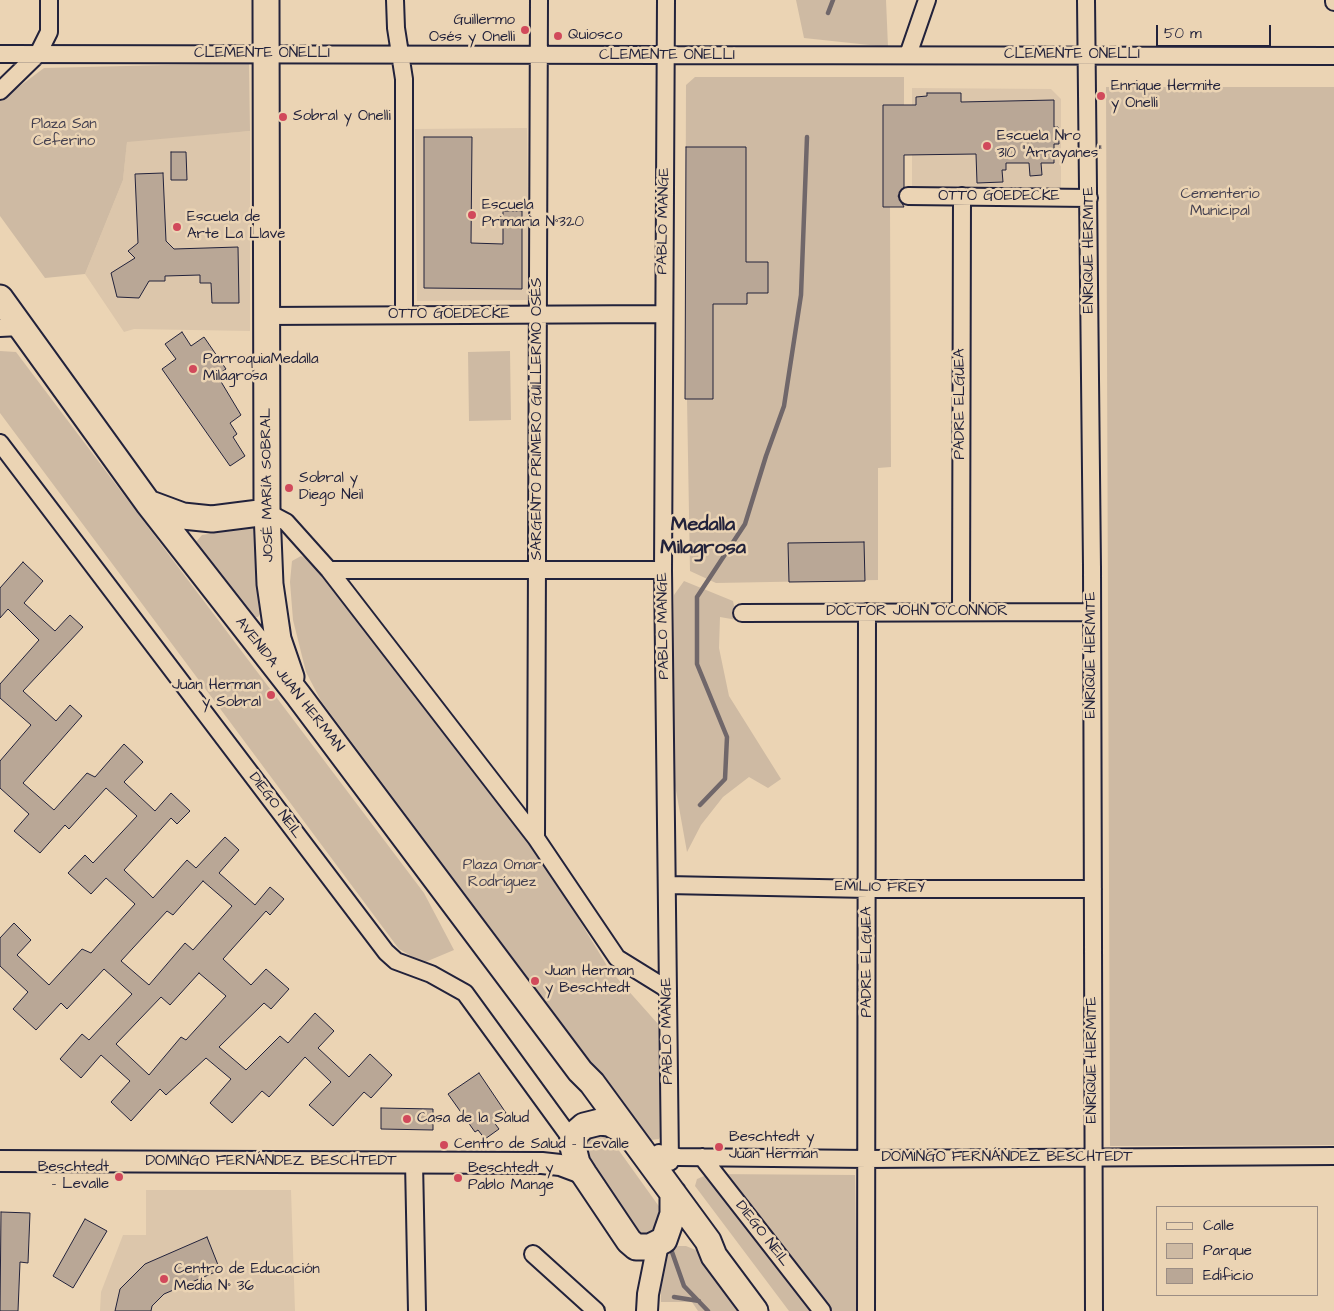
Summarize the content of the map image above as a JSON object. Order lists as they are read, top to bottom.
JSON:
{
  "streets": {
    "main road": ["JOSÉ MARÍA SOBRAL", "AVENIDA JUAN HERMAN"],
    "street": [
      "CLEMENTE ONELLI",
      "OTTO GOEDECKE",
      "PABLO MANGE",
      "ENRIQUE HERMITE",
      "PADRE ELGUEA",
      "SARGENTO PRIMERO GUILLERMO OSÉS",
      "DOCTOR JOHN O'CONNOR",
      "DIEGO NEIL",
      "EMILIO FREY",
      "DOMINGO FERNÁNDEZ BESCHTEDT"
    ]
  },
  "crossings": [
    ["CLEMENTE ONELLI", "PABLO MANGE"],
    ["CLEMENTE ONELLI", "ENRIQUE HERMITE"],
    ["CLEMENTE ONELLI", "SARGENTO PRIMERO GUILLERMO OSÉS"],
    ["CLEMENTE ONELLI", "JOSÉ MARÍA SOBRAL"],
    ["OTTO GOEDECKE", "PABLO MANGE"],
    ["OTTO GOEDECKE", "ENRIQUE HERMITE"],
    ["OTTO GOEDECKE", "PADRE ELGUEA"],
    ["OTTO GOEDECKE", "SARGENTO PRIMERO GUILLERMO OSÉS"],
    ["OTTO GOEDECKE", "JOSÉ MARÍA SOBRAL"],
    ["PABLO MANGE", "AVENIDA JUAN HERMAN"],
    ["PABLO MANGE", "EMILIO FREY"],
    ["PABLO MANGE", "DOMINGO FERNÁNDEZ BESCHTEDT"],
    ["ENRIQUE HERMITE", "DOCTOR JOHN O'CONNOR"],
    ["ENRIQUE HERMITE", "EMILIO FREY"],
    ["ENRIQUE HERMITE", "DOMINGO FERNÁNDEZ BESCHTEDT"],
    ["PADRE ELGUEA", "DOCTOR JOHN O'CONNOR"],
    ["PADRE ELGUEA", "EMILIO FREY"],
    ["PADRE ELGUEA", "DOMINGO FERNÁNDEZ BESCHTEDT"],
    ["JOSÉ MARÍA SOBRAL", "AVENIDA JUAN HERMAN"],
    ["AVENIDA JUAN HERMAN", "DIEGO NEIL"],
    ["AVENIDA JUAN HERMAN", "DOMINGO FERNÁNDEZ BESCHTEDT"],
    ["DIEGO NEIL", "DOMINGO FERNÁNDEZ BESCHTEDT"]
  ],
  "districts": ["Medalla Milagrosa"],
  "parks": ["Plaza San Ceferino", "Cementerio Municipal", "Plaza Omar Rodríguez"],
  "places": [
    "Guillermo Osés y Onelli",
    "Quiosco",
    "Enrique Hermite y Onelli",
    "Sobral y Onelli",
    "Escuela Nro 310 \"Arrayanes\"",
    "Escuela Primaria N°320",
    "Escuela de Arte La Llave",
    "ParroquiaMedalla Milagrosa",
    "Sobral y Diego Neil",
    "Juan Herman y Sobral",
    "Juan Herman y Beschtedt",
    "Casa de la Salud",
    "Centro de Salud - Levalle",
    "Beschtedt y Juan Herman",
    "Beschtedt - Levalle",
    "Beschtedt y Pablo Mange",
    "Centro de Educación Media N° 36"
  ],
  "legend": ["Calle", "Parque", "Edificio"],
  "scale_bar": "50 m"
}
